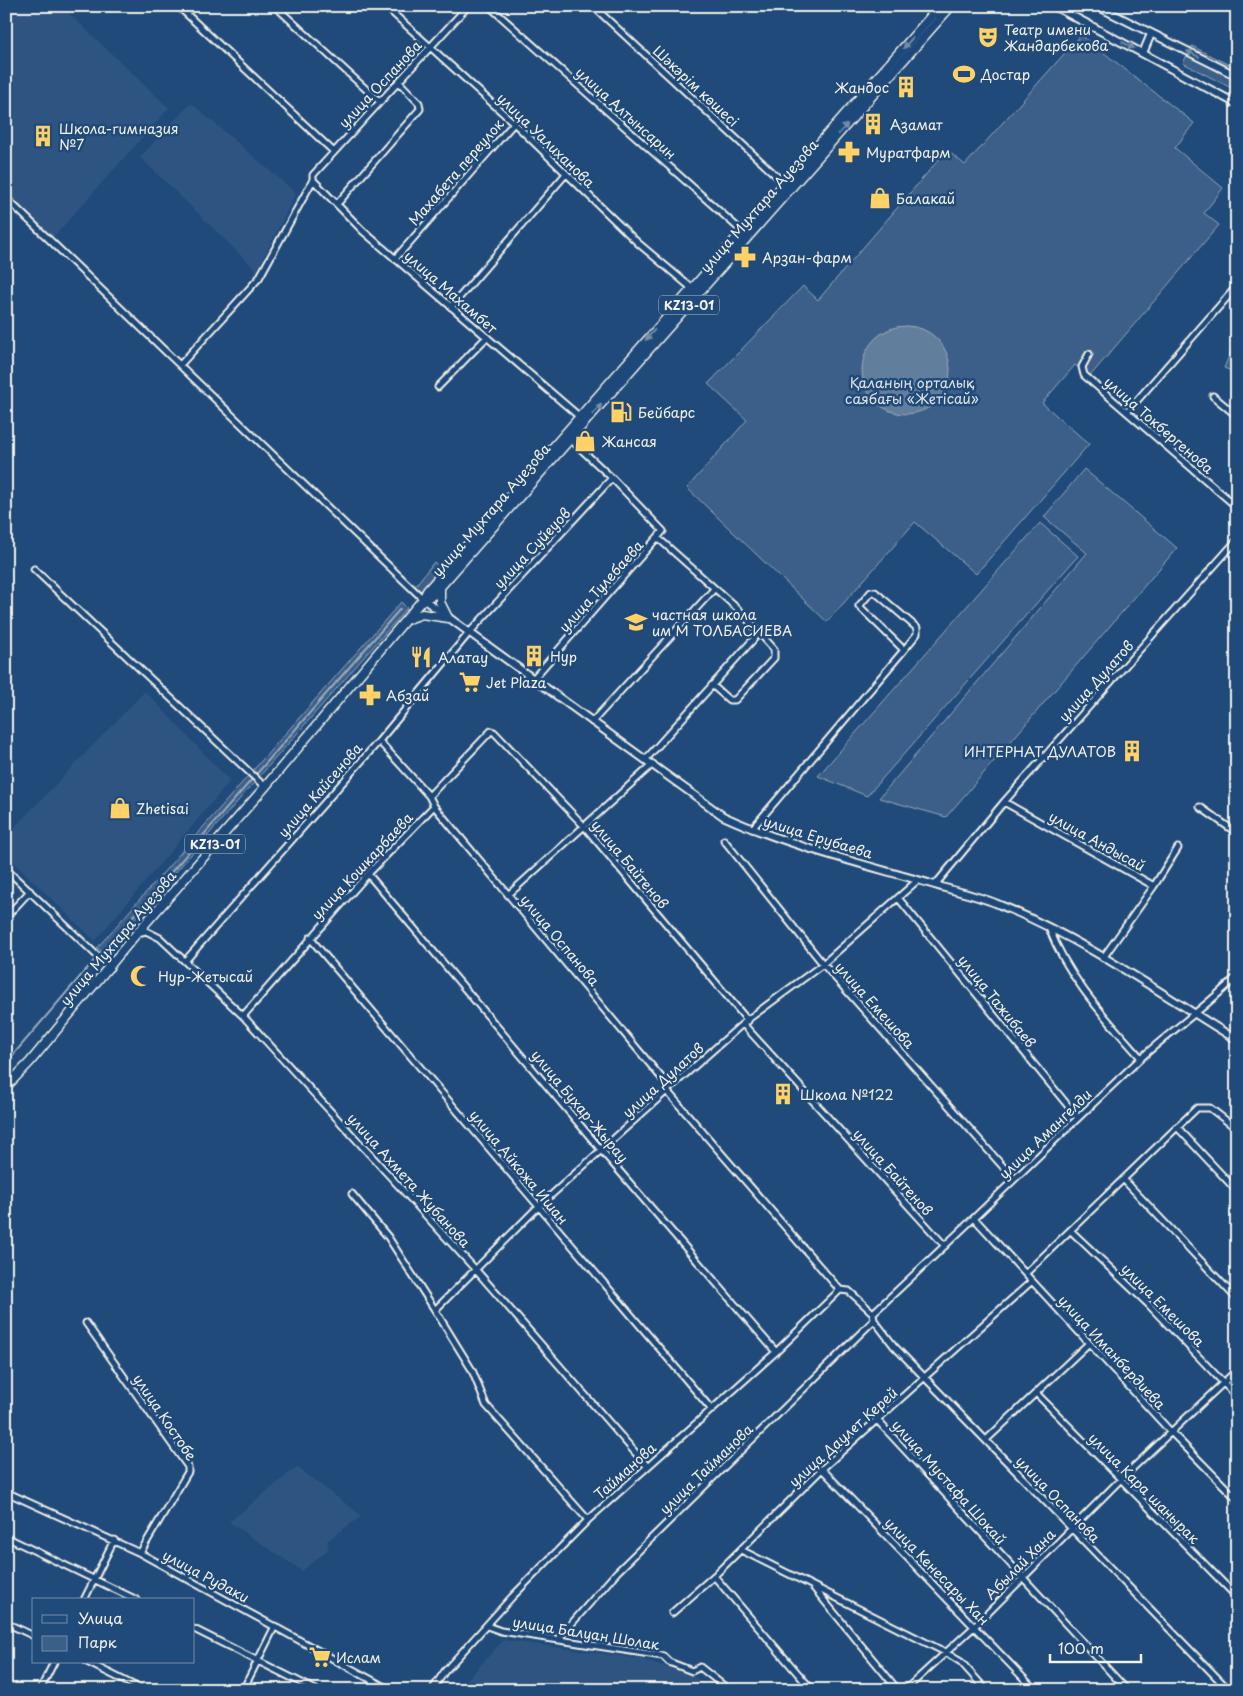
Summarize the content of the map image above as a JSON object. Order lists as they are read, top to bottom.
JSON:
{
  "streets": {
    "main road": ["улица Мухтара Ауезова", "KZ13-01"],
    "street": [
      "улица Оспанова",
      "Шәкәрім көшесі",
      "улица Алтынсарин",
      "улица Уалиханова",
      "Махабета переулок",
      "улица Махамбет",
      "улица Токбергенова",
      "улица Суйеуов",
      "улица Тулебаева",
      "улица Дулатов",
      "улица Кайсенова",
      "улица Ерубаева",
      "улица Андысай",
      "улица Байтенов",
      "улица Кошкарбаева",
      "улица Тажибаев",
      "улица Емешова",
      "улица Бухар-Жырау",
      "улица Амангелди",
      "улица Айкожа Ишан",
      "улица Ахмета Жубанова",
      "улица Иманбердиева",
      "улица Костобе",
      "улица Даулет Керей",
      "улица Тайманова",
      "Тайманова",
      "улица Мустафа Шокай",
      "улица Кара шанырак",
      "Абылай Хана",
      "улица Кенесары Хан",
      "улица Рудаки",
      "улица Балуан Шолак"
    ]
  },
  "crossings": [
    ["улица Оспанова", "улица Уалиханова"],
    ["улица Оспанова", "улица Махамбет"],
    ["улица Оспанова", "улица Дулатов"],
    ["улица Оспанова", "улица Кошкарбаева"],
    ["улица Оспанова", "улица Даулет Керей"],
    ["улица Оспанова", "улица Тайманова"],
    ["улица Оспанова", "Тайманова"],
    ["улица Оспанова", "Абылай Хана"],
    ["Шәкәрім көшесі", "улица Мухтара Ауезова"],
    ["улица Алтынсарин", "улица Мухтара Ауезова"],
    ["улица Уалиханова", "Махабета переулок"],
    ["улица Уалиханова", "улица Мухтара Ауезова"],
    ["Махабета переулок", "улица Махамбет"],
    ["улица Мухтара Ауезова", "улица Махамбет"],
    ["улица Мухтара Ауезова", "улица Ерубаева"],
    ["улица Мухтара Ауезова", "улица Ахмета Жубанова"],
    ["улица Суйеуов", "улица Тулебаева"],
    ["улица Суйеуов", "улица Кайсенова"],
    ["улица Суйеуов", "улица Ерубаева"],
    ["улица Тулебаева", "улица Ерубаева"],
    ["улица Дулатов", "улица Ерубаева"],
    ["улица Дулатов", "улица Андысай"],
    ["улица Дулатов", "улица Байтенов"],
    ["улица Дулатов", "улица Тажибаев"],
    ["улица Дулатов", "улица Емешова"],
    ["улица Дулатов", "улица Бухар-Жырау"],
    ["улица Дулатов", "улица Айкожа Ишан"],
    ["улица Дулатов", "улица Ахмета Жубанова"],
    ["улица Кайсенова", "улица Ерубаева"],
    ["улица Кайсенова", "улица Ахмета Жубанова"],
    ["улица Ерубаева", "улица Андысай"],
    ["улица Ерубаева", "улица Амангелди"],
    ["улица Байтенов", "улица Амангелди"],
    ["улица Кошкарбаева", "улица Бухар-Жырау"],
    ["улица Кошкарбаева", "улица Айкожа Ишан"],
    ["улица Кошкарбаева", "улица Ахмета Жубанова"],
    ["улица Тажибаев", "улица Амангелди"],
    ["улица Емешова", "улица Амангелди"],
    ["улица Емешова", "Абылай Хана"],
    ["улица Бухар-Жырау", "Тайманова"],
    ["улица Амангелди", "улица Иманбердиева"],
    ["улица Айкожа Ишан", "Тайманова"],
    ["улица Ахмета Жубанова", "Тайманова"],
    ["улица Иманбердиева", "улица Даулет Керей"],
    ["улица Иманбердиева", "Абылай Хана"],
    ["улица Костобе", "улица Рудаки"],
    ["улица Даулет Керей", "улица Мустафа Шокай"],
    ["улица Даулет Керей", "улица Кенесары Хан"],
    ["улица Тайманова", "улица Балуан Шолак"],
    ["Тайманова", "улица Балуан Шолак"],
    ["улица Мустафа Шокай", "Абылай Хана"],
    ["улица Кара шанырак", "Абылай Хана"],
    ["Абылай Хана", "улица Кенесары Хан"]
  ],
  "parks": ["Қаланың орталық саябағы «Жетісай»"],
  "places": {
    "theatre": ["Театр имени Жандарбекова"],
    "sports": ["Достар"],
    "building": [
      "Жандос",
      "Азамат",
      "Школа-гимназия №7",
      "Нур",
      "ИНТЕРНАТ ДУЛАТОВ",
      "Школа №122"
    ],
    "pharmacy": ["Муратфарм", "Арзан-фарм", "Абзай"],
    "shop": ["Балакай", "Жансая", "Zhetisai"],
    "fuel station": ["Бейбарс"],
    "school or university": ["частная школа им М ТОЛБАСИЕВА"],
    "restaurant": ["Алатау"],
    "supermarket": ["Jet Plaza", "Ислам"],
    "mosque": ["Нур-Жетысай"]
  },
  "legend": ["Улица", "Парк"],
  "scale_bar": "100 m"
}
